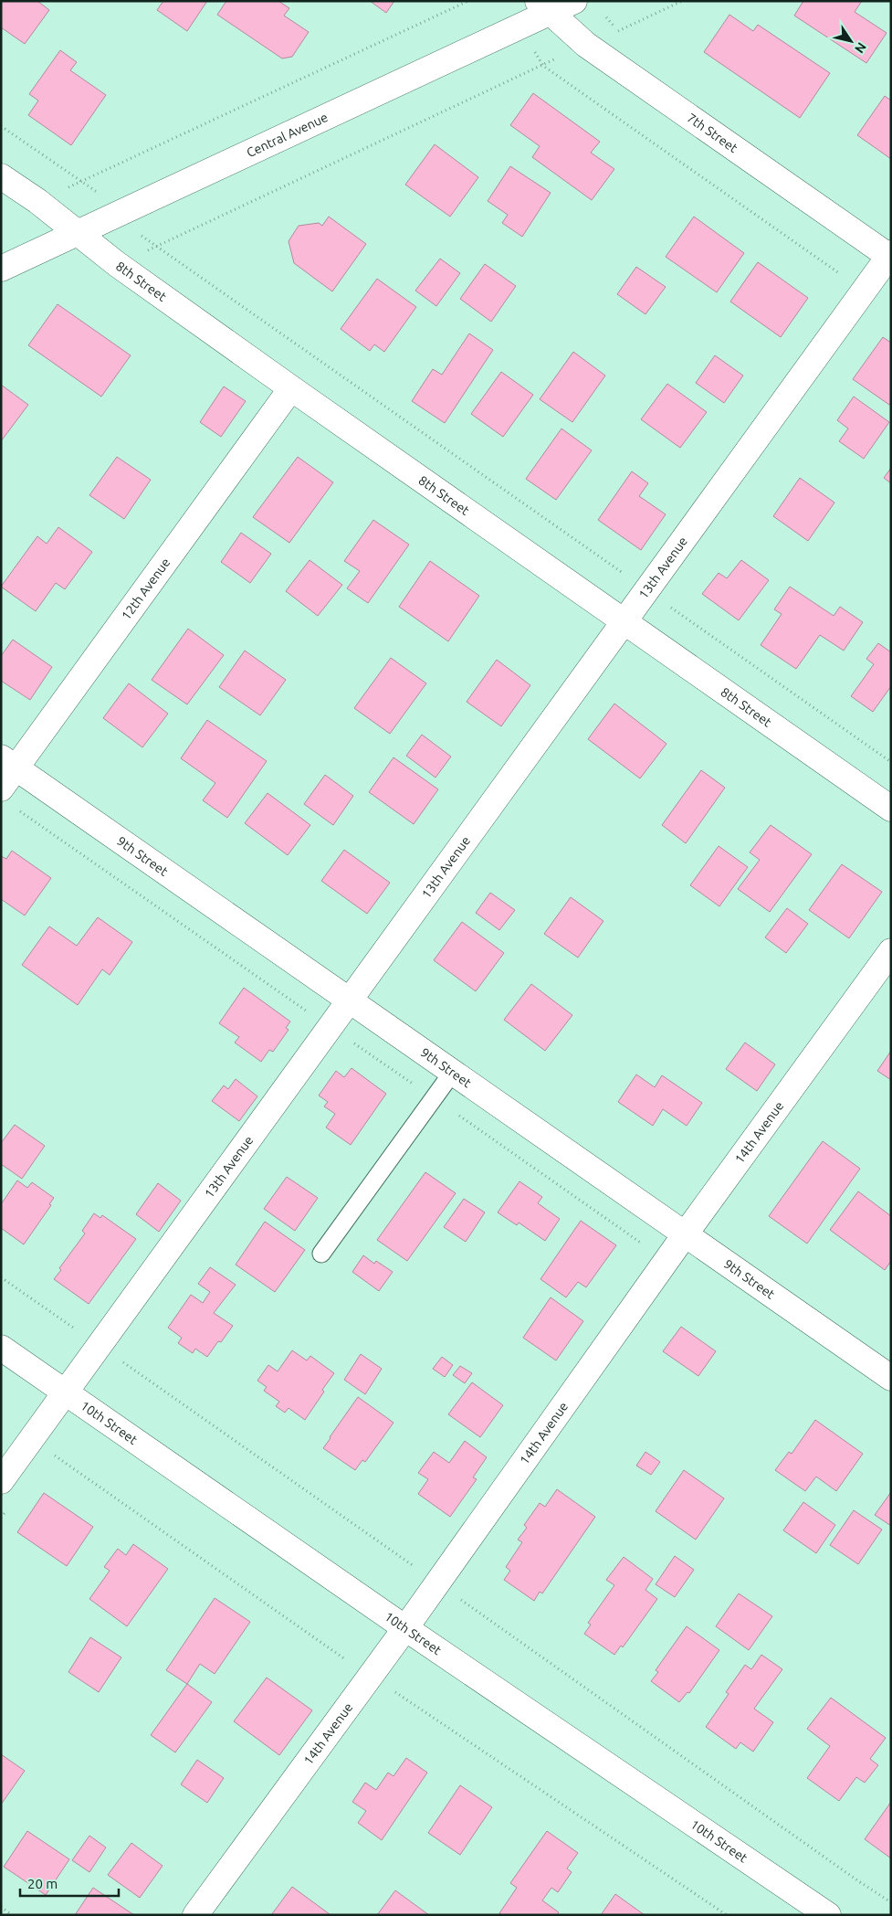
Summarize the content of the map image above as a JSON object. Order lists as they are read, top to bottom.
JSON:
{
  "streets": {
    "street": [
      "7th Street",
      "Central Avenue",
      "8th Street",
      "13th Avenue",
      "12th Avenue",
      "9th Street",
      "14th Avenue",
      "10th Street"
    ]
  },
  "crossings": [
    ["7th Street", "Central Avenue"],
    ["7th Street", "13th Avenue"],
    ["Central Avenue", "8th Street"],
    ["8th Street", "13th Avenue"],
    ["8th Street", "12th Avenue"],
    ["13th Avenue", "9th Street"],
    ["13th Avenue", "10th Street"],
    ["12th Avenue", "9th Street"],
    ["9th Street", "14th Avenue"],
    ["14th Avenue", "10th Street"]
  ],
  "scale_bar": "20 m",
  "north": "bottom right"
}
